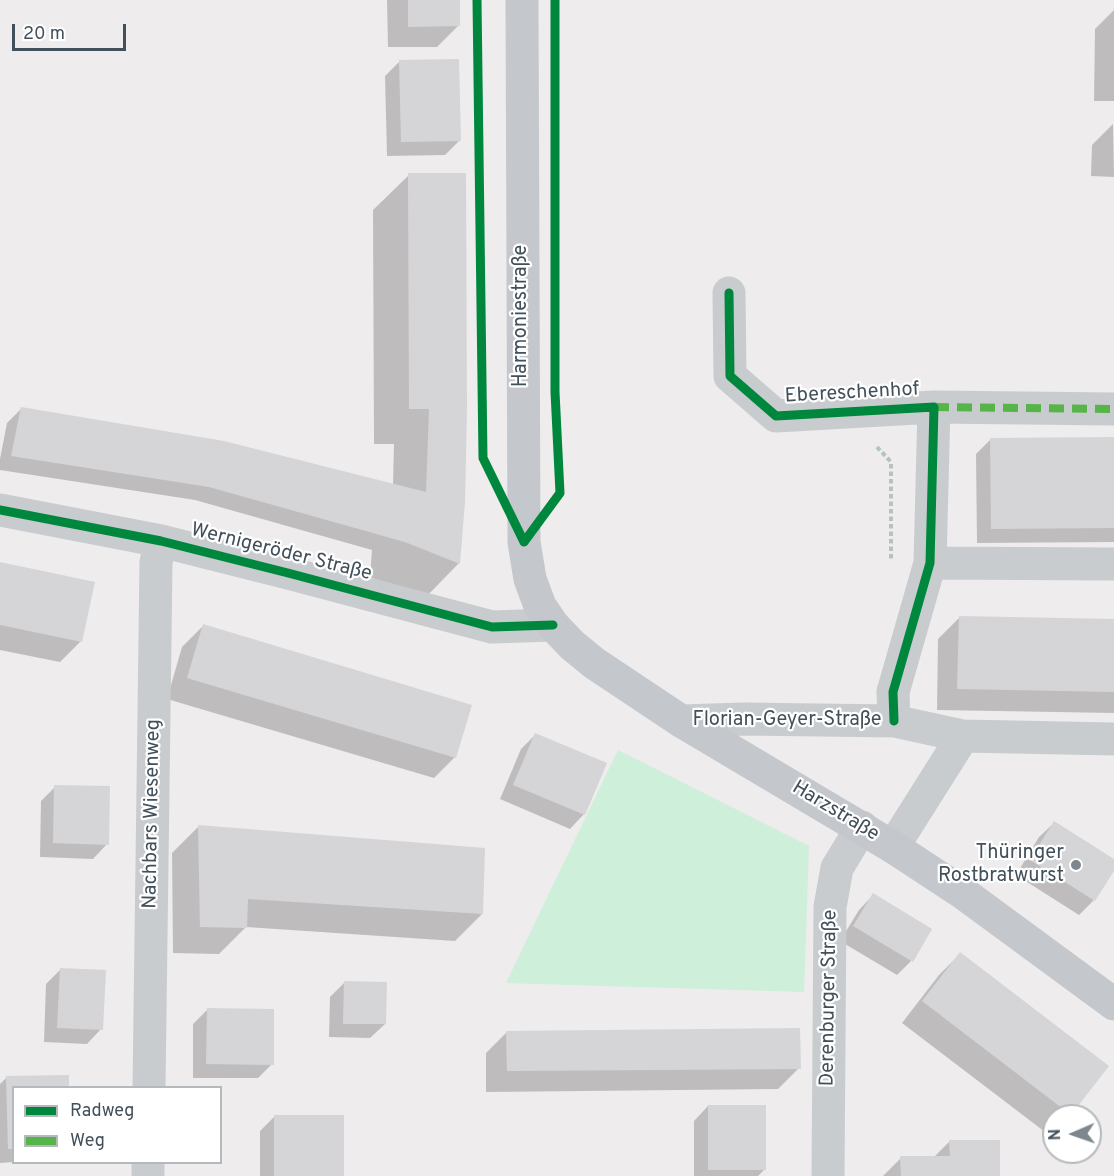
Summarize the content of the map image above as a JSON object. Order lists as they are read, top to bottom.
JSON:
{
  "streets": {
    "main road": ["Harmoniestraße", "Harzstraße"],
    "street": [
      "Ebereschenhof",
      "Wernigeröder Straße",
      "Florian-Geyer-Straße",
      "Nachbars Wiesenweg",
      "Derenburger Straße"
    ]
  },
  "crossings": [
    ["Harmoniestraße", "Wernigeröder Straße"],
    ["Harmoniestraße", "Harzstraße"],
    ["Ebereschenhof", "Florian-Geyer-Straße"],
    ["Wernigeröder Straße", "Harzstraße"],
    ["Wernigeröder Straße", "Nachbars Wiesenweg"],
    ["Florian-Geyer-Straße", "Harzstraße"],
    ["Harzstraße", "Derenburger Straße"]
  ],
  "places": ["Thüringer Rostbratwurst"],
  "legend": ["Radweg", "Weg"],
  "scale_bar": "20 m",
  "north": "left"
}
